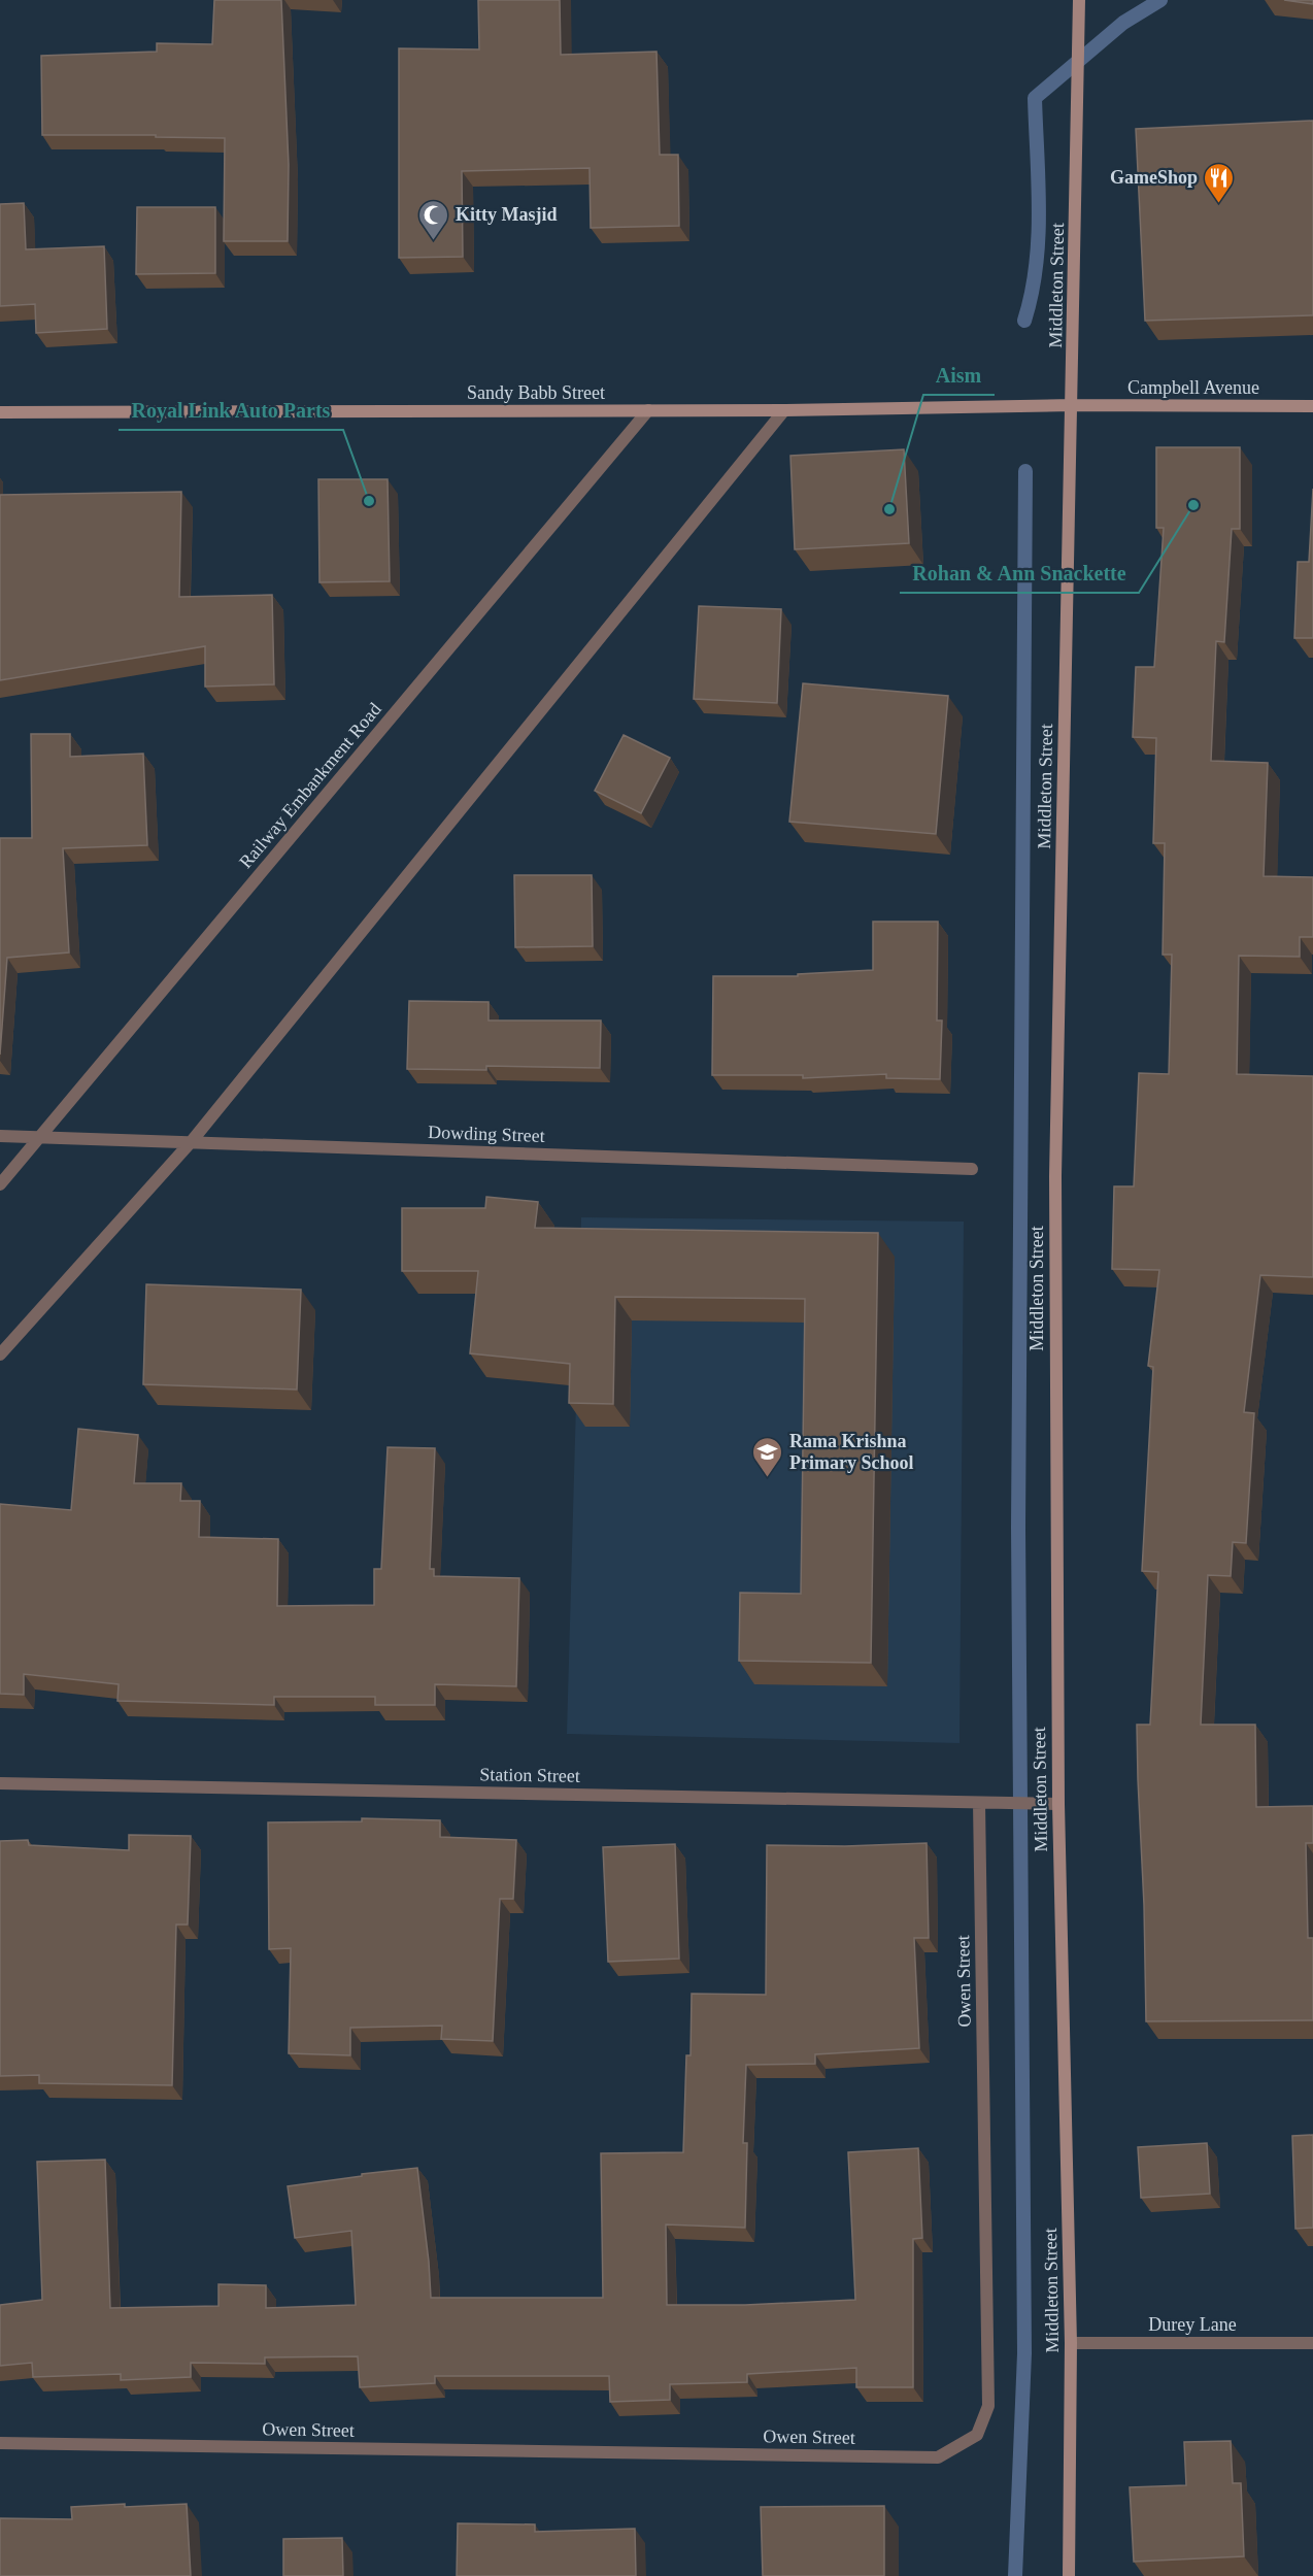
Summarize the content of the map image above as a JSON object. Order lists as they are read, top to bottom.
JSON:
{
  "streets": {
    "street": [
      "Middleton Street",
      "Campbell Avenue",
      "Sandy Babb Street",
      "Railway Embankment Road",
      "Dowding Street",
      "Station Street",
      "Owen Street",
      "Durey Lane"
    ]
  },
  "crossings": [
    ["Middleton Street", "Campbell Avenue"],
    ["Middleton Street", "Sandy Babb Street"],
    ["Middleton Street", "Station Street"],
    ["Middleton Street", "Durey Lane"],
    ["Campbell Avenue", "Sandy Babb Street"],
    ["Sandy Babb Street", "Railway Embankment Road"],
    ["Railway Embankment Road", "Dowding Street"],
    ["Station Street", "Owen Street"]
  ],
  "places": {
    "restaurant": ["GameShop"],
    "mosque": ["Kitty Masjid"],
    "other": ["Royal Link Auto Parts", "Rohan & Ann Snackette", "Aism"],
    "school or university": ["Rama Krishna Primary School"]
  }
}
